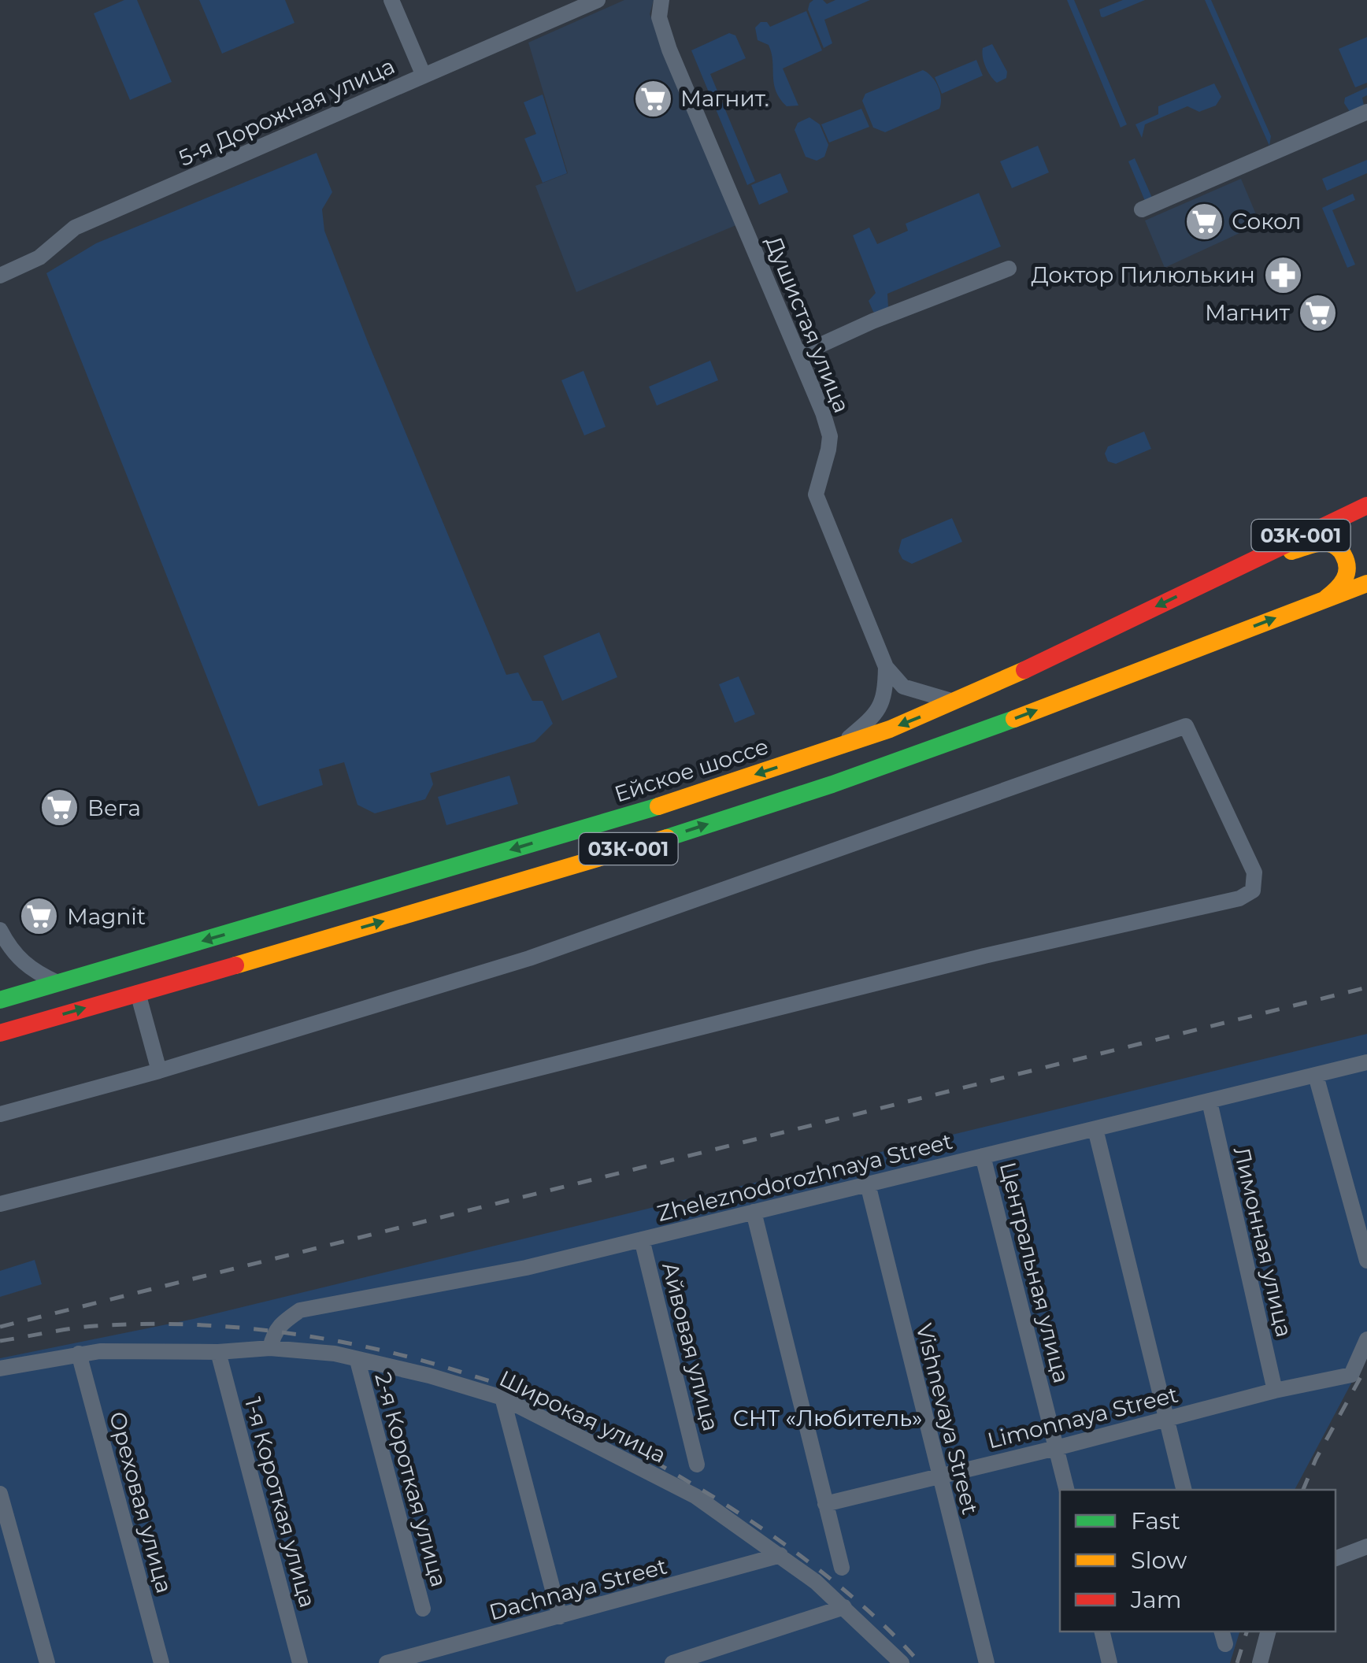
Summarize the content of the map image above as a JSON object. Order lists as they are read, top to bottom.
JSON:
{
  "streets": {
    "main road": ["03К-001", "Ейское шоссе"],
    "street": [
      "5-я Дорожная улица",
      "Душистая улица",
      "Zheleznodorozhnaya Street",
      "Лимонная улица",
      "Центральная улица",
      "Айвовая улица",
      "Широкая улица",
      "Limonnaya Street",
      "Vishnevaya Street",
      "2-я Короткая улица",
      "Ореховая улица",
      "1-я Короткая улица",
      "Dachnaya Street"
    ]
  },
  "crossings": [
    ["03К-001", "Ейское шоссе"],
    ["Zheleznodorozhnaya Street", "Лимонная улица"],
    ["Zheleznodorozhnaya Street", "Центральная улица"],
    ["Zheleznodorozhnaya Street", "Айвовая улица"],
    ["Zheleznodorozhnaya Street", "Широкая улица"],
    ["Zheleznodorozhnaya Street", "Vishnevaya Street"],
    ["Лимонная улица", "Limonnaya Street"],
    ["Центральная улица", "Limonnaya Street"],
    ["Широкая улица", "2-я Короткая улица"],
    ["Широкая улица", "Ореховая улица"],
    ["Широкая улица", "1-я Короткая улица"],
    ["Широкая улица", "Dachnaya Street"],
    ["Limonnaya Street", "Vishnevaya Street"]
  ],
  "parks": ["СНТ «Любитель»"],
  "places": {
    "supermarket": [
      "Магнит.",
      "Сокол",
      "Магнит",
      "Вега",
      "Magnit"
    ],
    "pharmacy": ["Доктор Пилюлькин"]
  },
  "legend": ["Fast", "Slow", "Jam"]
}
